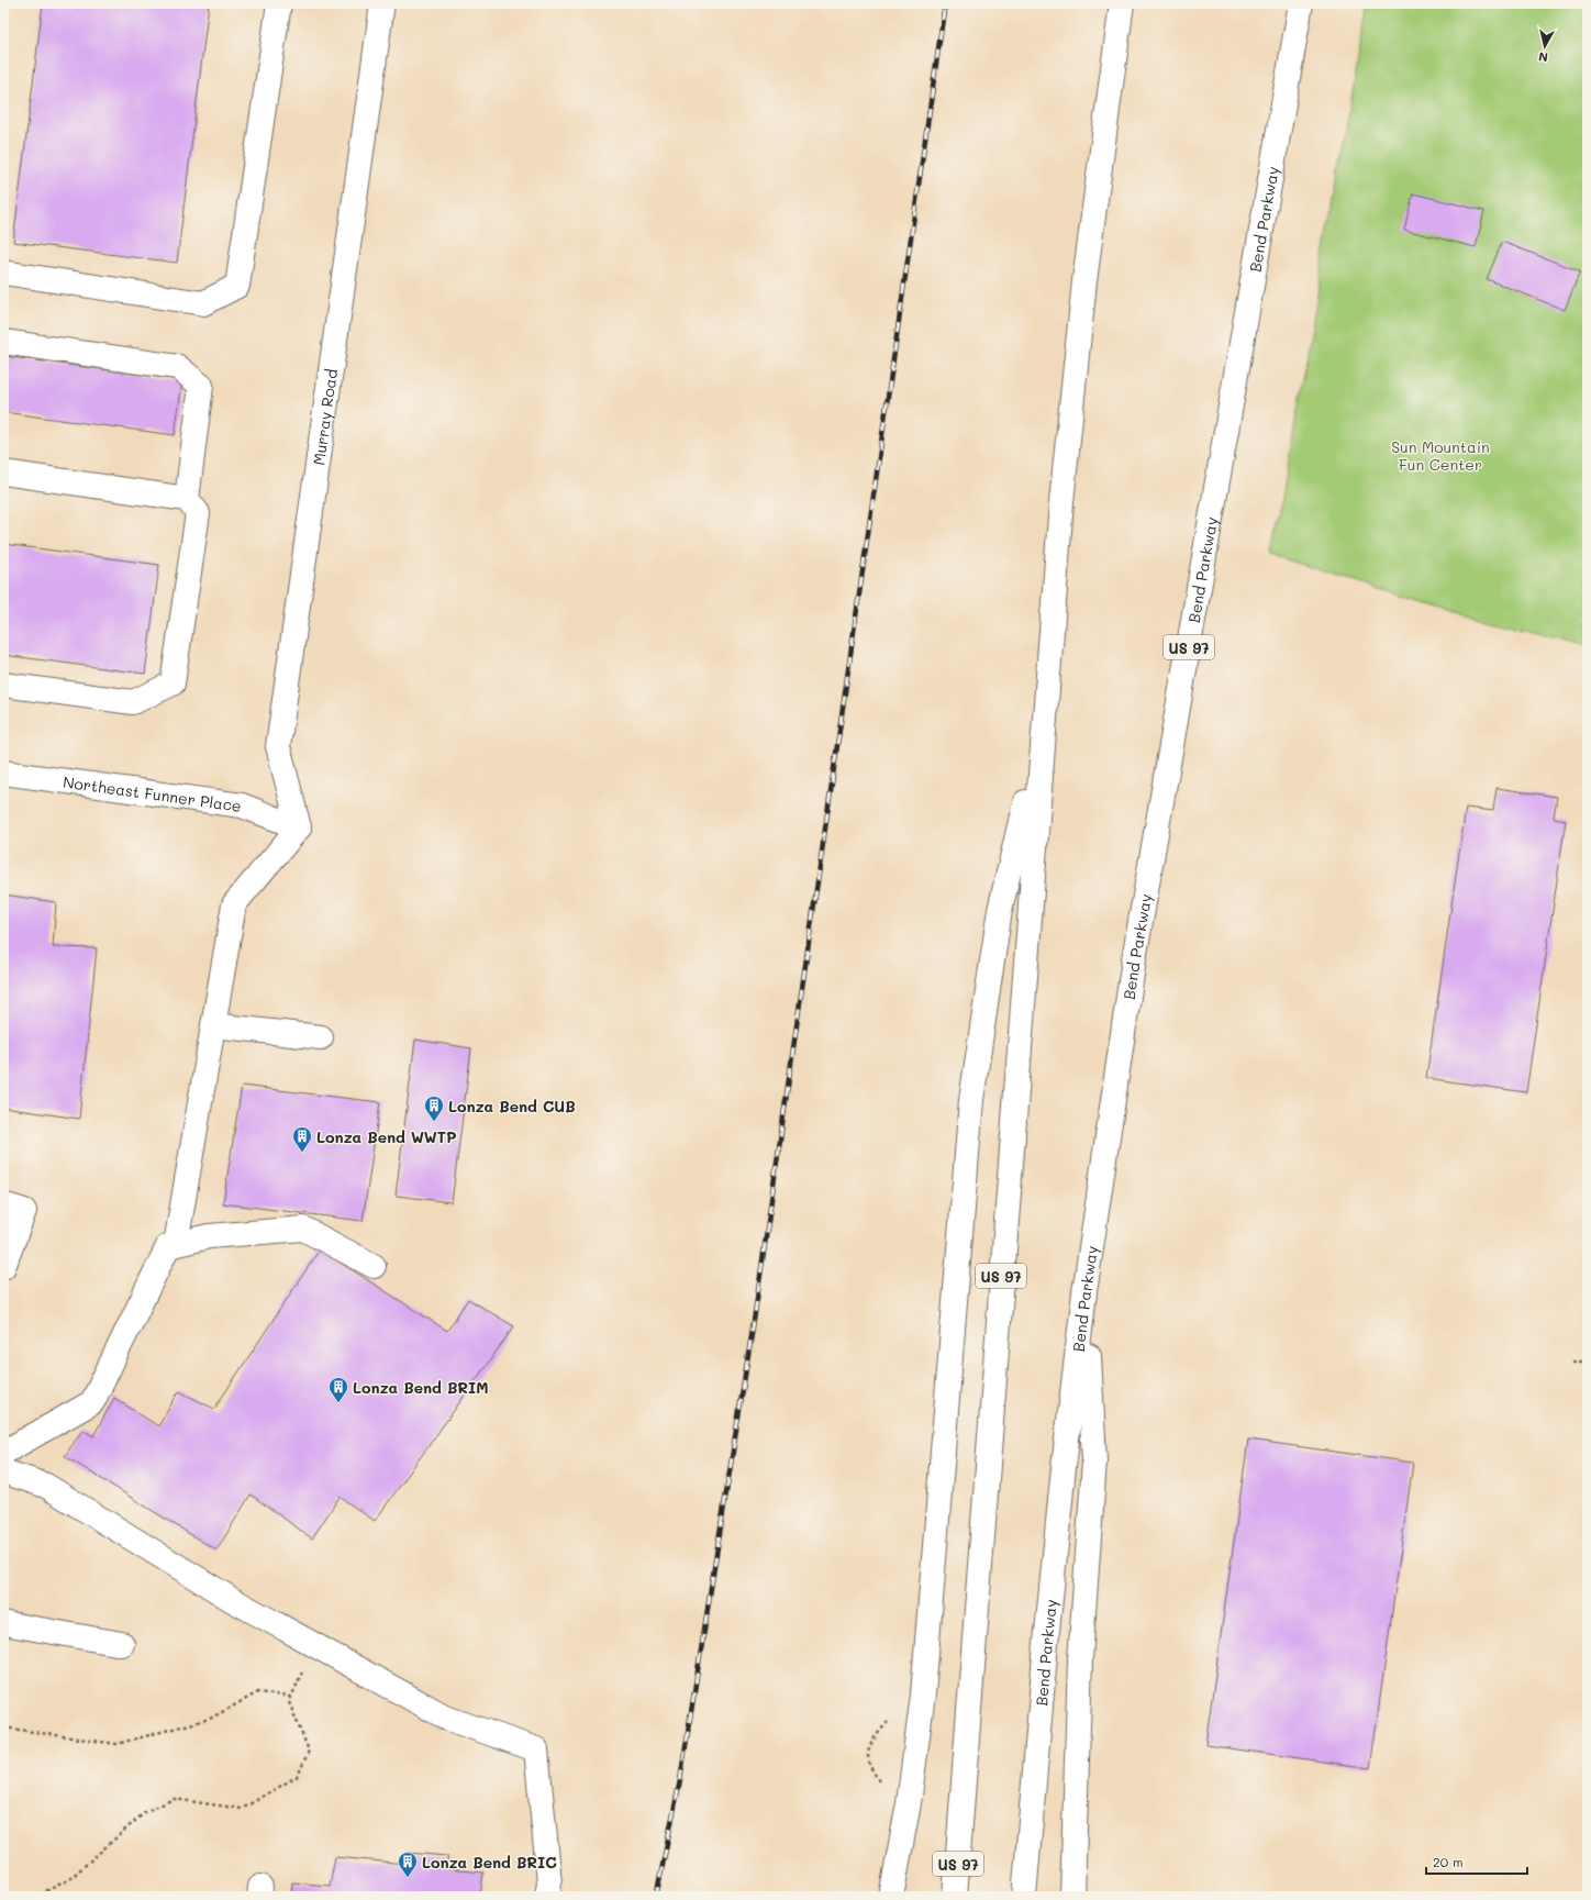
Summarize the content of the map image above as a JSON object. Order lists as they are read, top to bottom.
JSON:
{
  "streets": {
    "main road": [
      "Bend Parkway",
      "Murray Road",
      "US 97",
      "Northeast Funner Place"
    ]
  },
  "crossings": [
    ["Murray Road", "Northeast Funner Place"]
  ],
  "parks": ["Sun Mountain Fun Center"],
  "places": {
    "building": [
      "Lonza Bend CUB",
      "Lonza Bend WWTP",
      "Lonza Bend BRIM",
      "Lonza Bend BRIC"
    ]
  },
  "scale_bar": "20 m",
  "north": "bottom"
}
